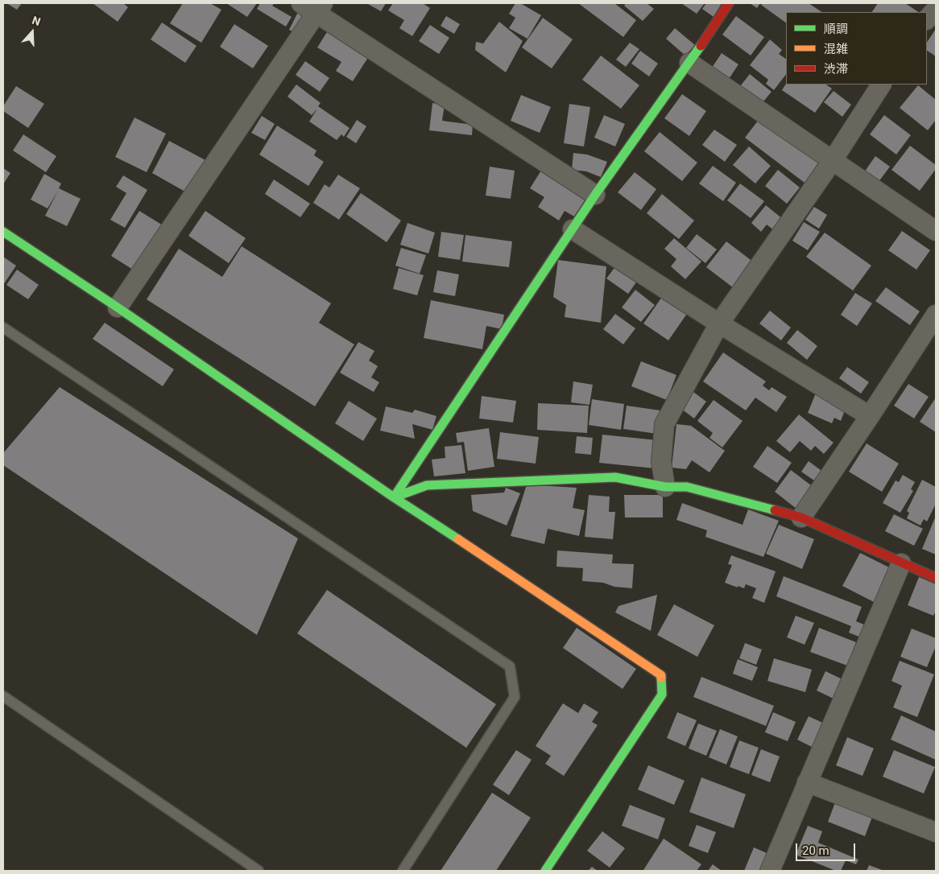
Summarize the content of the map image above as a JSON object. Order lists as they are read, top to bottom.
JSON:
{
  "legend": ["順調", "混雑", "渋滞"],
  "scale_bar": "20 m",
  "north": "top"
}
